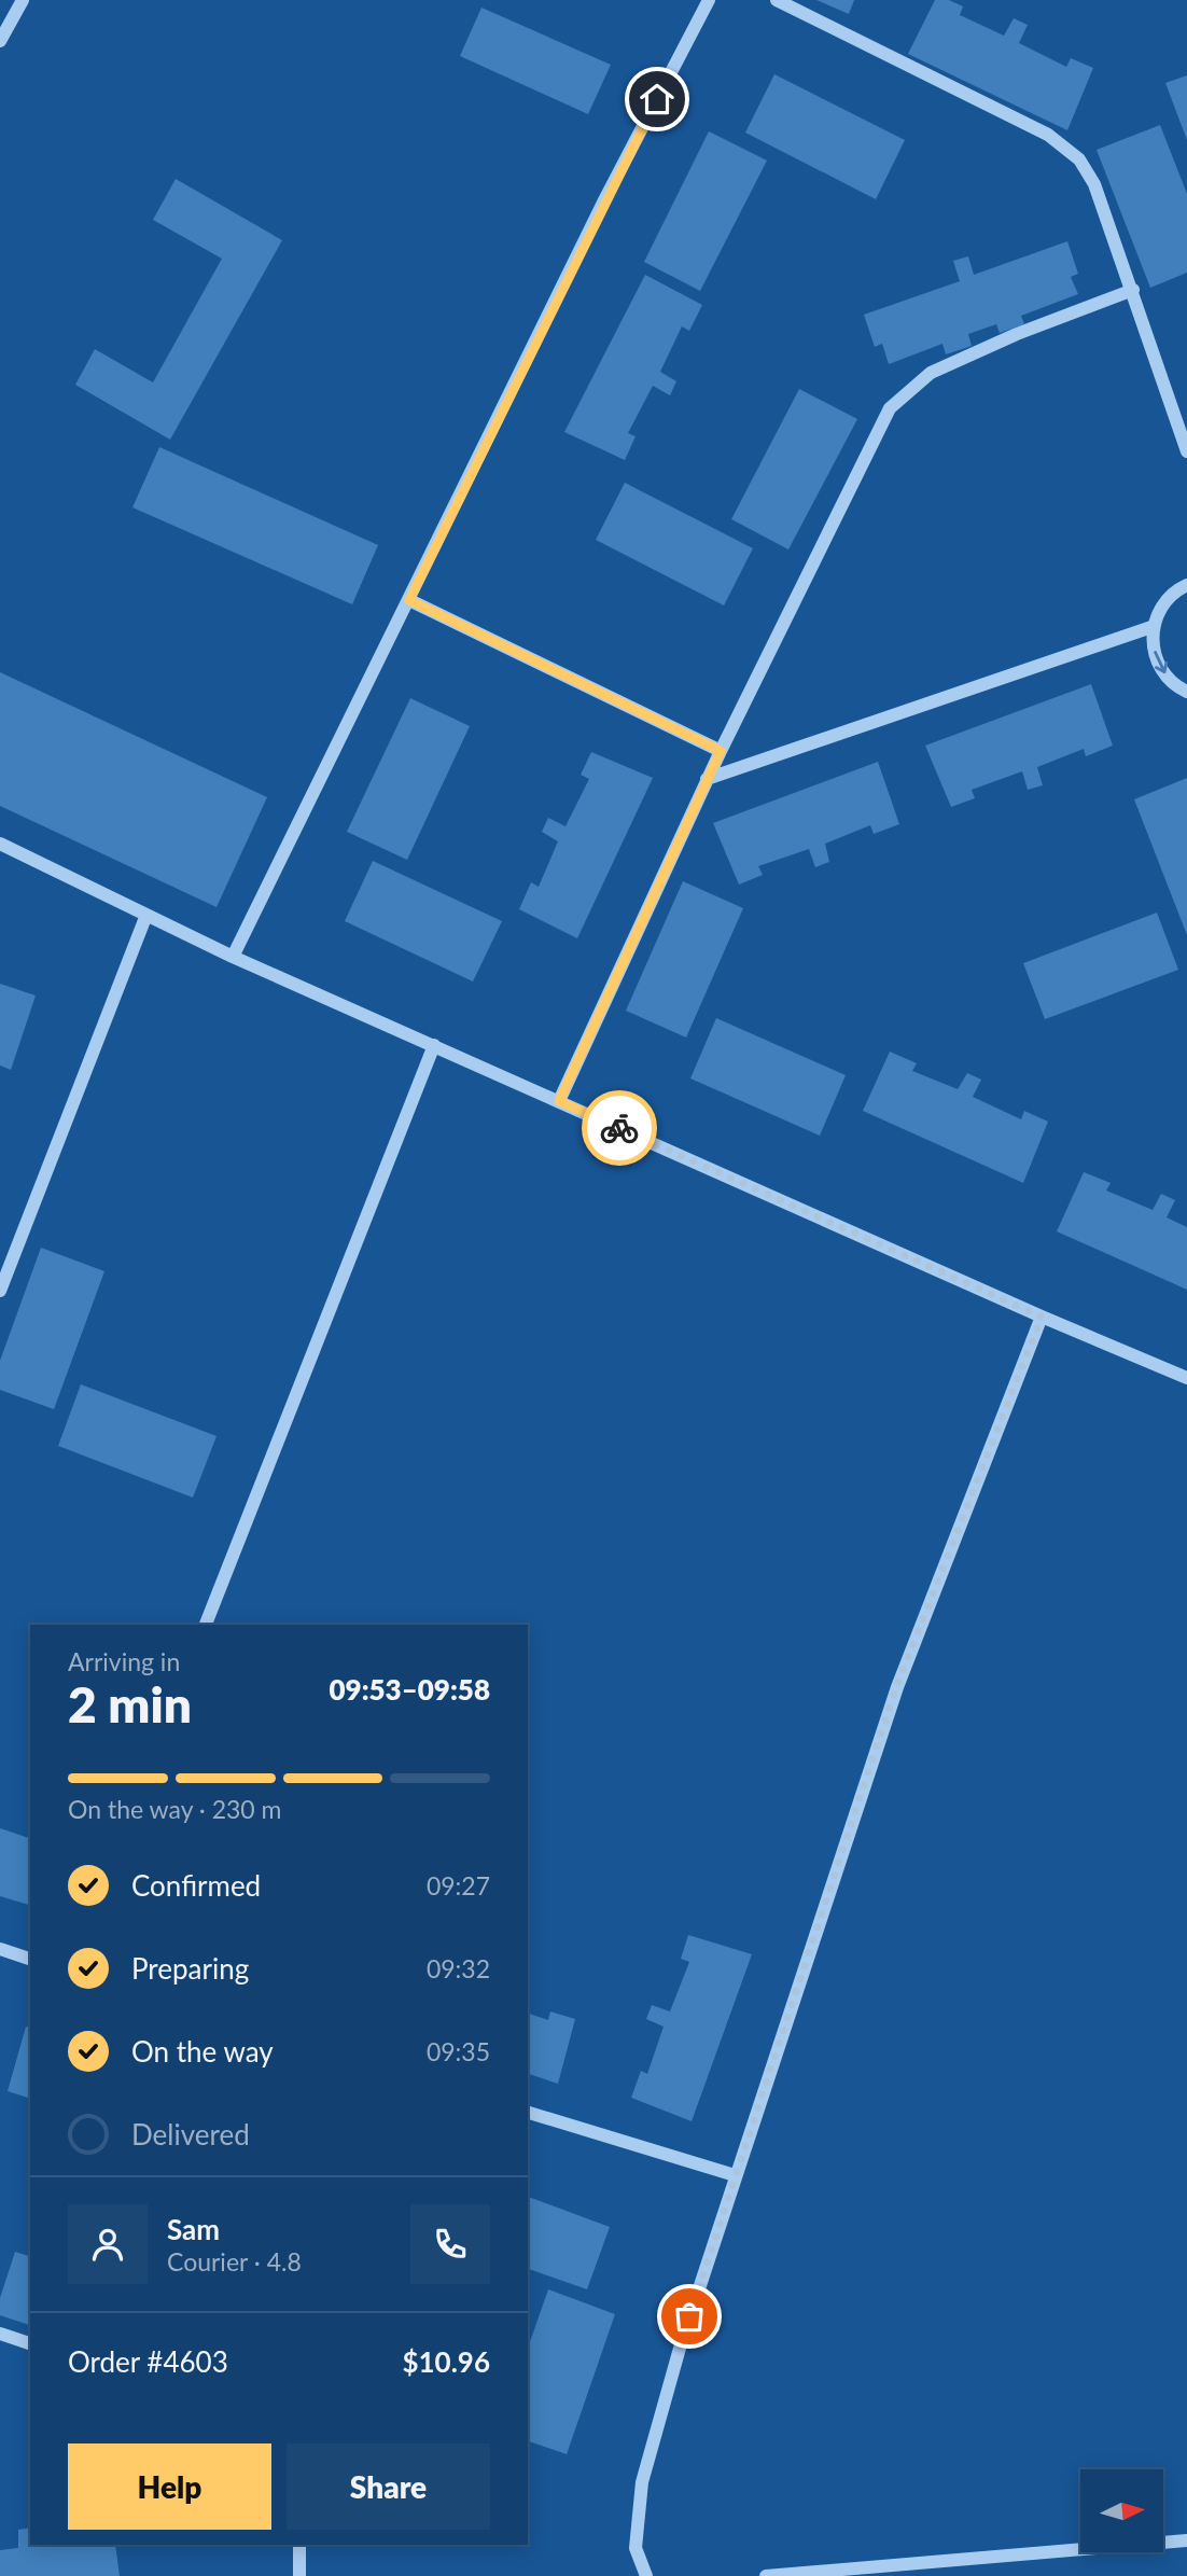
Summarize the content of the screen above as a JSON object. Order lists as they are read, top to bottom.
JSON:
{
  "north": "right",
  "page": {
    "heading": ["2 min", "Arriving in", "09:53–09:58"],
    "panel": [
      "Sam",
      "Courier · 4.8",
      "Order #4603",
      "$10.96"
    ],
    "bar": "On the way · 230 m",
    "list": [
      ["Confirmed", "09:27"],
      ["Preparing", "09:32"],
      ["On the way", "09:35"],
      "Delivered"
    ],
    "buttons": ["Help", "Share"]
  }
}
